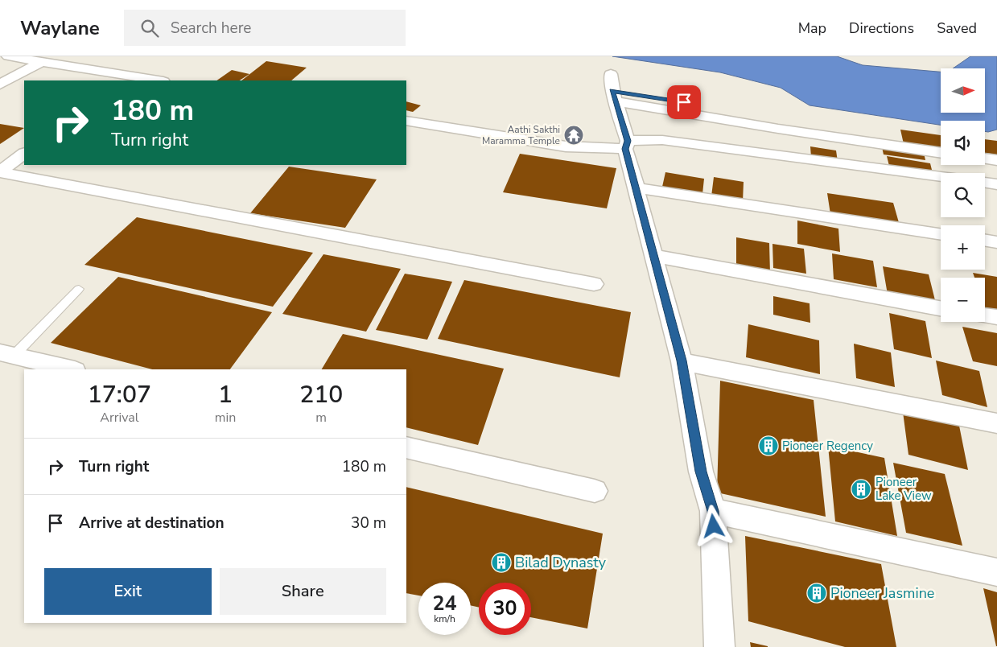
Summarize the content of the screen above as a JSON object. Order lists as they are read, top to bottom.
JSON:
{
  "places": {
    "temple": ["Aathi Sakthi Maramma Temple"],
    "building": [
      "Pioneer Regency",
      "Pioneer Lake View",
      "Bilad Dynasty",
      "Pioneer Jasmine"
    ]
  },
  "north": "right",
  "page": {
    "header": "Waylane",
    "search": "Search here",
    "nav": ["Map", "Directions", "Saved"],
    "map_buttons": ["+", "−"],
    "turn": ["180 m", "Turn right"],
    "eta": [
      "17:07",
      "Arrival",
      "1",
      "min",
      "210",
      "m"
    ],
    "list": [
      {
        "name": "Turn right",
        "value": "180 m"
      },
      {
        "name": "Arrive at destination",
        "value": "30 m"
      }
    ],
    "buttons": ["Exit", "Share"],
    "speed": "24 km/h",
    "limit": "30"
  }
}
